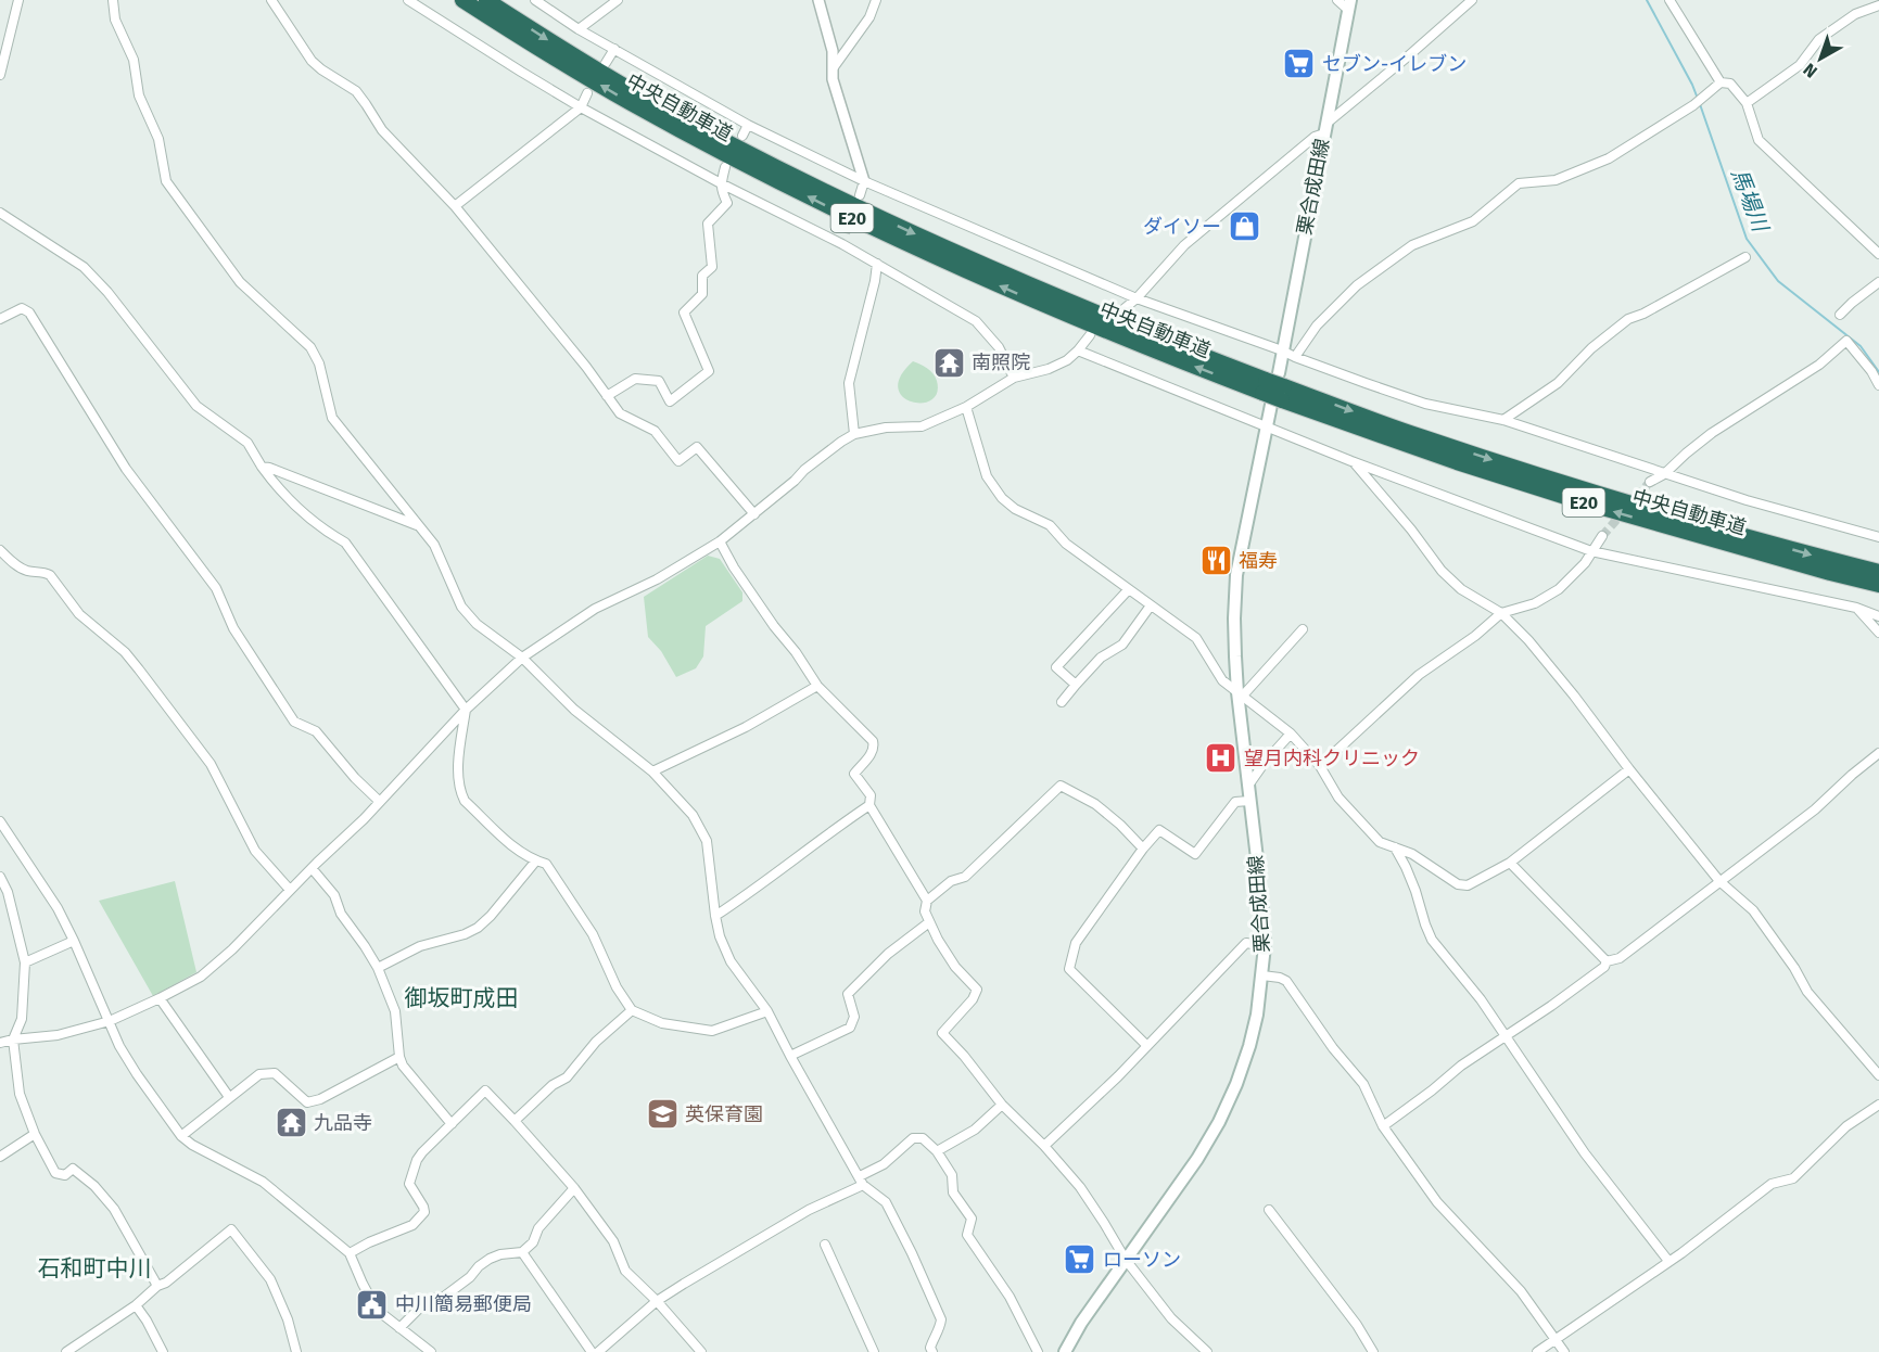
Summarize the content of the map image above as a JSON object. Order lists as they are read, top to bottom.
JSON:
{
  "streets": {
    "highway": ["中央自動車道", "E20"],
    "main road": ["栗合成田線"]
  },
  "crossings": [
    ["中央自動車道", "栗合成田線"]
  ],
  "districts": ["御坂町成田", "石和町中川"],
  "water": ["馬場川"],
  "places": {
    "supermarket": ["セブン-イレブン", "ローソン"],
    "shop": ["ダイソー"],
    "temple": ["南照院", "九品寺"],
    "restaurant": ["福寿"],
    "hospital": ["望月内科クリニック"],
    "school or university": ["英保育園"],
    "public building": ["中川簡易郵便局"]
  },
  "north": "bottom left"
}
